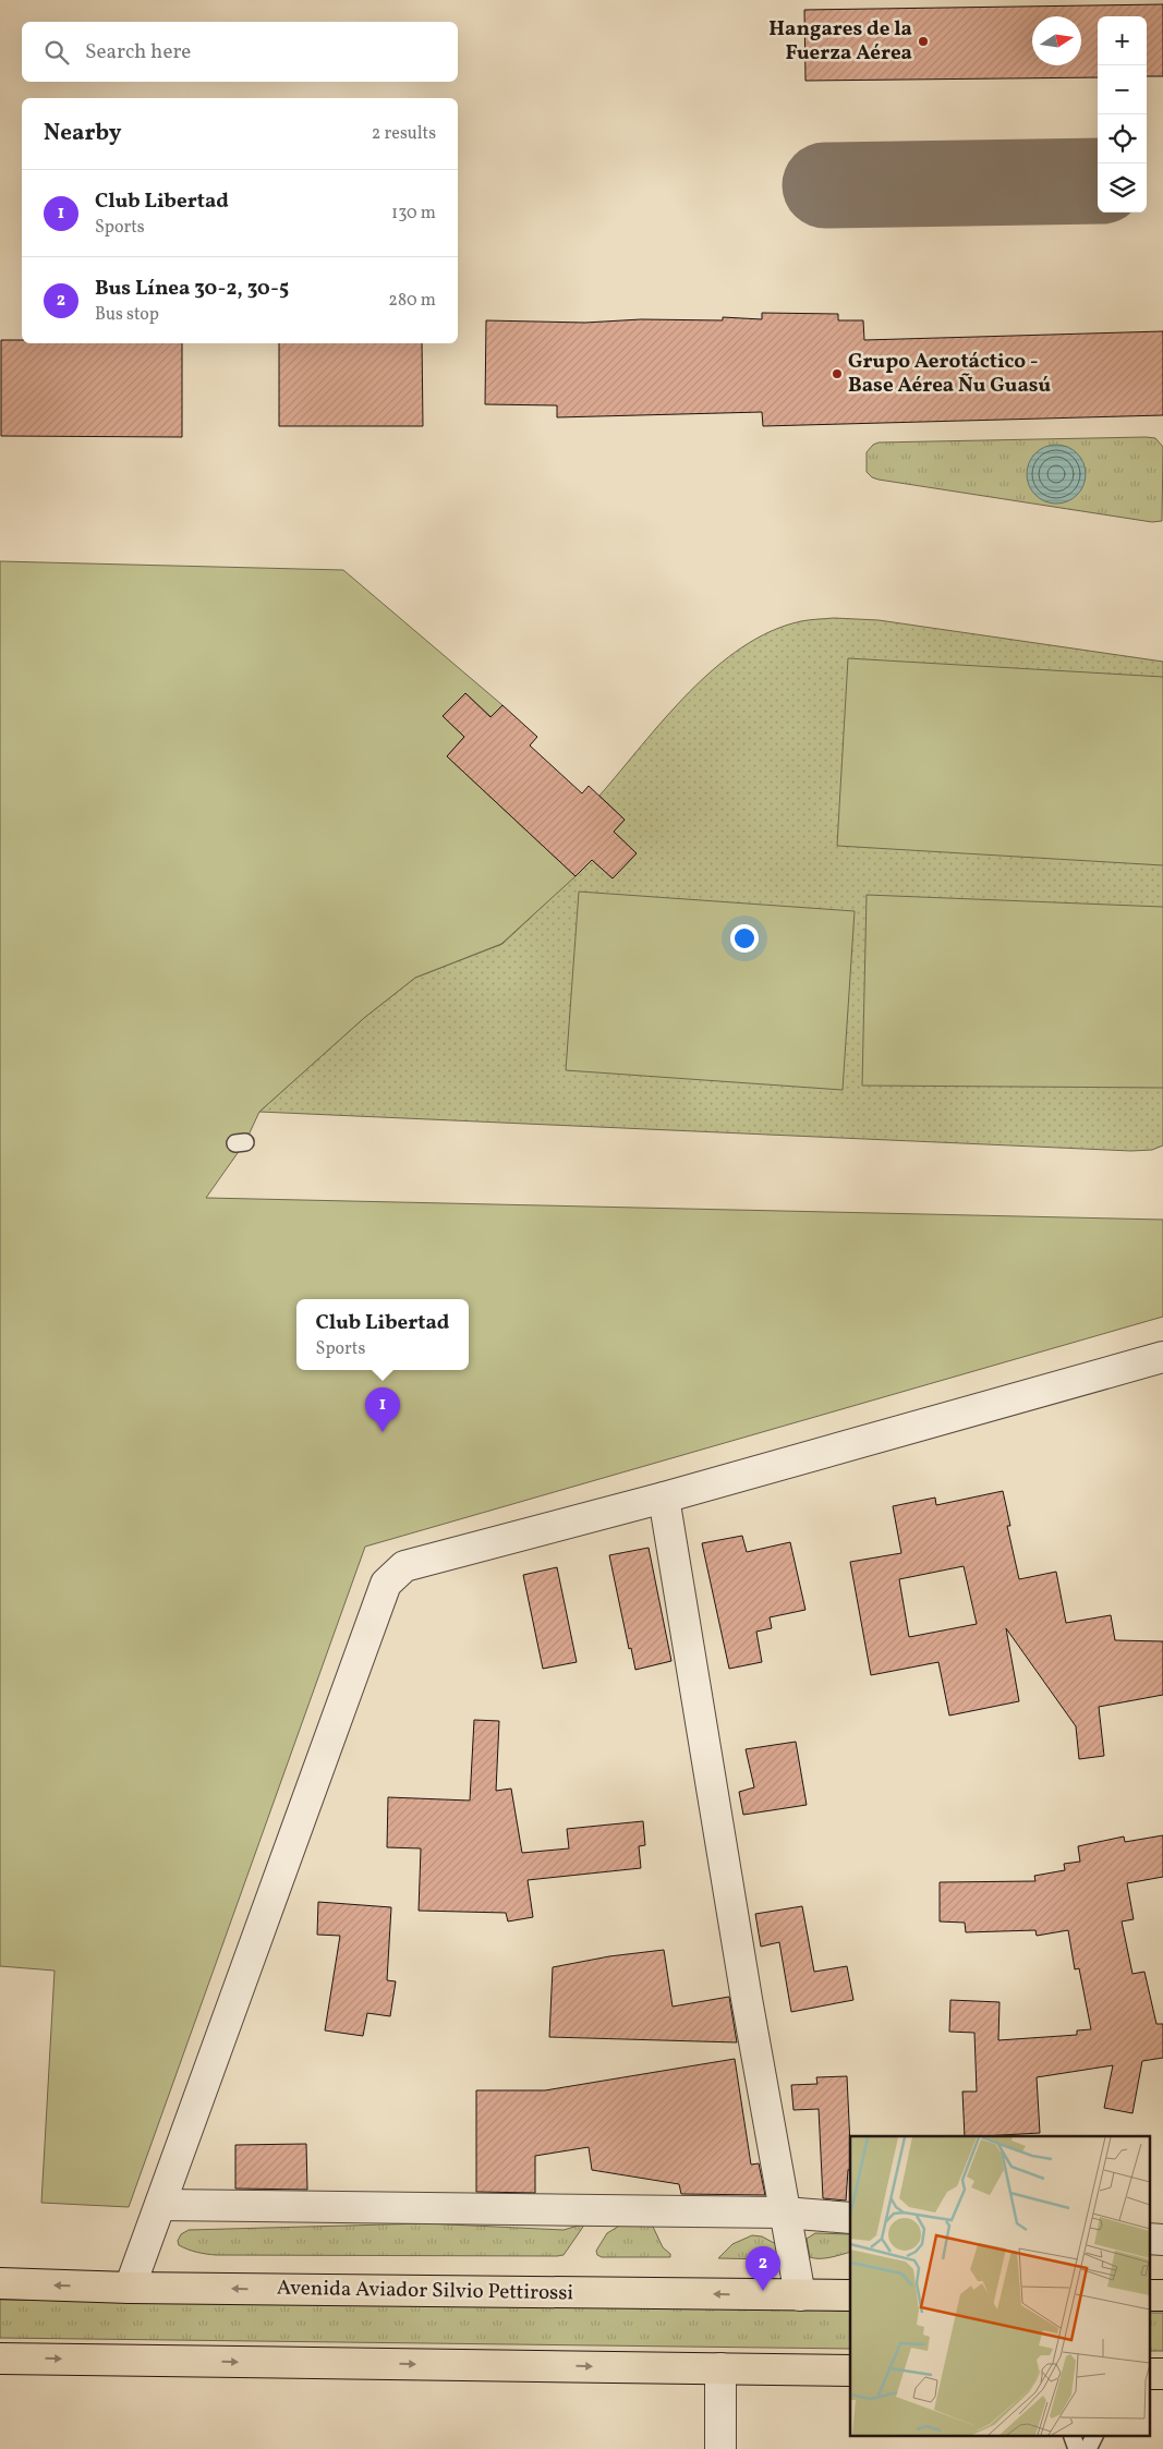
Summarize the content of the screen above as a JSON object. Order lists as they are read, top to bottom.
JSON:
{
  "streets": {
    "highway": ["Avenida Aviador Silvio Pettirossi"]
  },
  "places": ["Hangares de la Fuerza Aérea", "Grupo Aerotáctico - Base Aérea Ñu Guasú"],
  "north": "right",
  "page": {
    "map_buttons": ["+", "−"],
    "search": "Search here",
    "heading": ["Nearby", "2 results"],
    "list": [
      {
        "mark": "1",
        "name": "Club Libertad",
        "note": "Sports",
        "value": "130 m"
      },
      {
        "mark": "2",
        "name": "Bus Línea 30-2, 30-5",
        "note": "Bus stop",
        "value": "280 m"
      }
    ],
    "popup": ["Club Libertad", "Sports"],
    "pins": ["1", "2"]
  }
}
